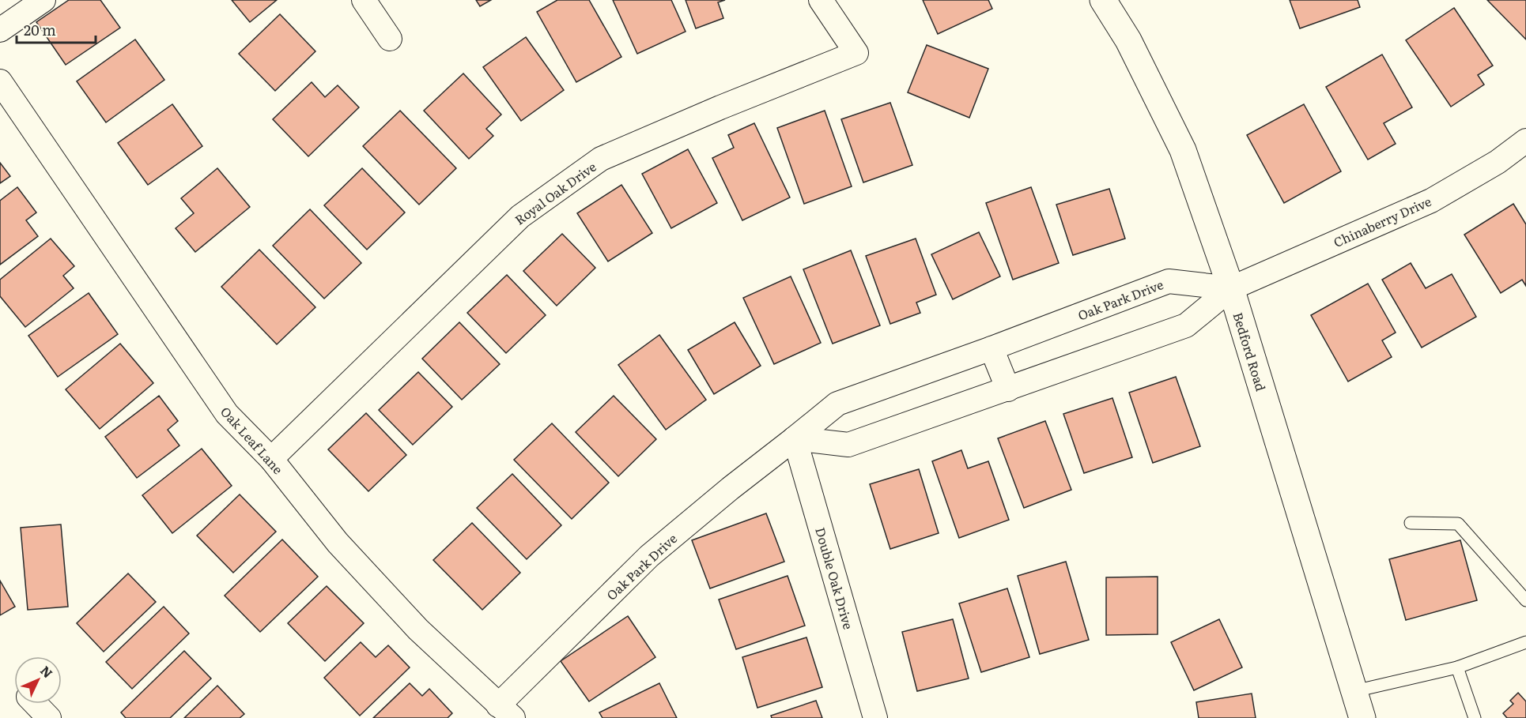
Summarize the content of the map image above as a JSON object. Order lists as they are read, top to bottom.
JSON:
{
  "streets": {
    "main road": ["Bedford Road"],
    "street": [
      "Royal Oak Drive",
      "Chinaberry Drive",
      "Oak Park Drive",
      "Oak Leaf Lane",
      "Double Oak Drive"
    ]
  },
  "crossings": [
    ["Royal Oak Drive", "Oak Leaf Lane"],
    ["Chinaberry Drive", "Oak Park Drive"],
    ["Chinaberry Drive", "Bedford Road"],
    ["Oak Park Drive", "Bedford Road"],
    ["Oak Park Drive", "Oak Leaf Lane"],
    ["Oak Park Drive", "Double Oak Drive"]
  ],
  "scale_bar": "20 m",
  "north": "top right"
}
